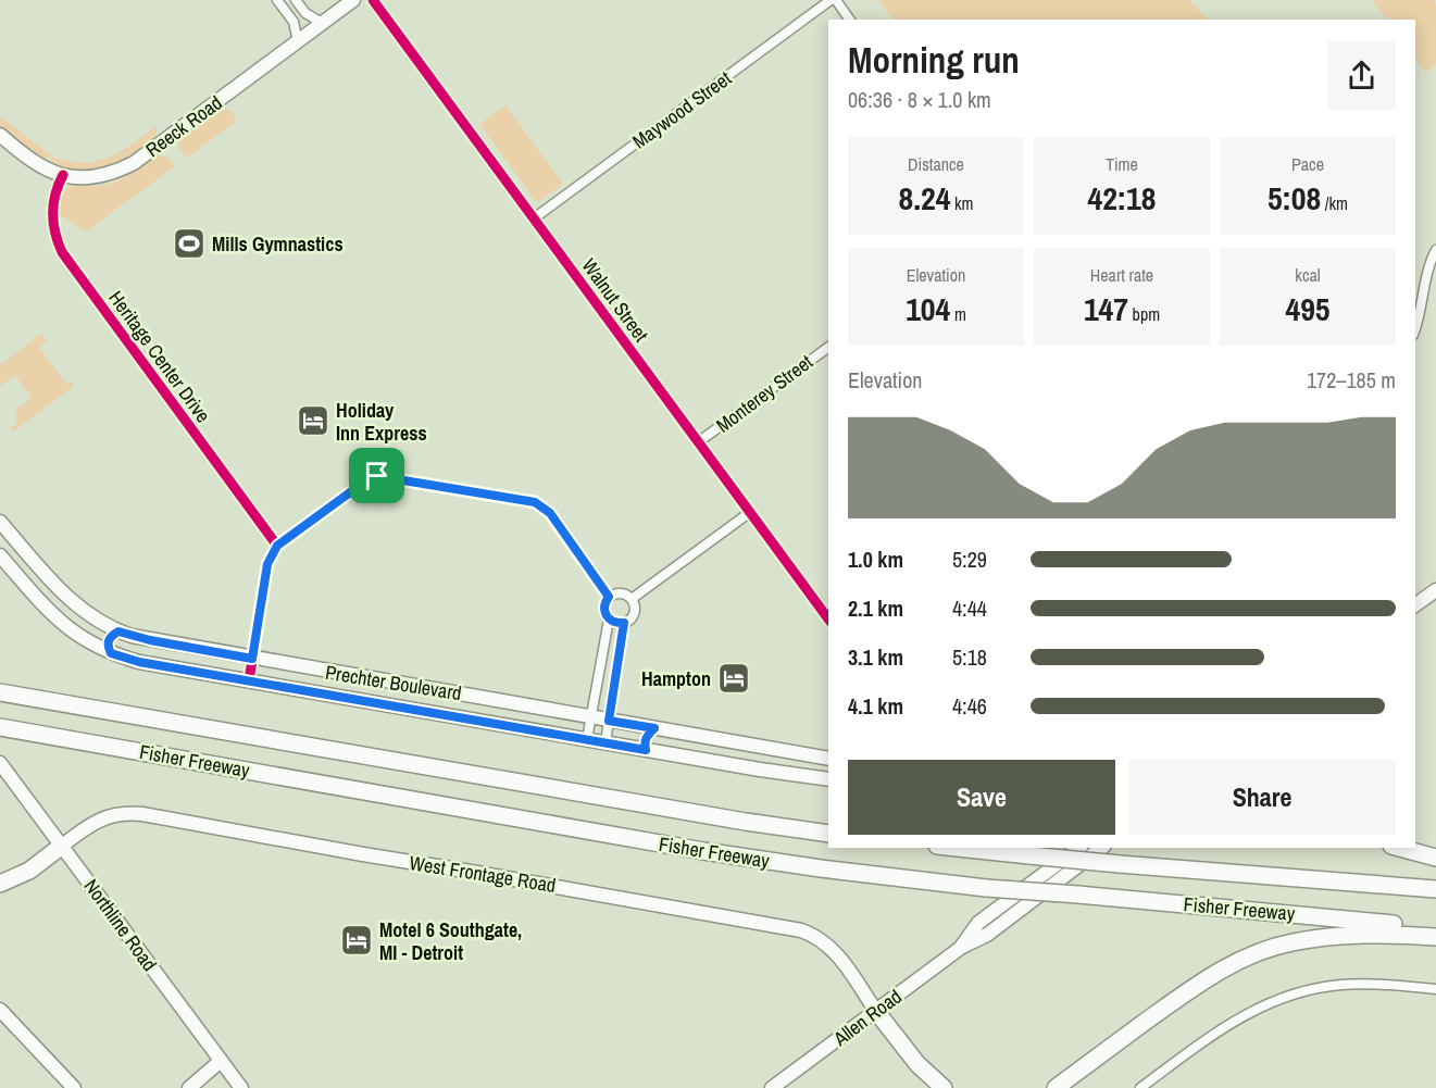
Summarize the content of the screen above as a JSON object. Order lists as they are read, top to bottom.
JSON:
{
  "streets": {
    "highway": ["Fisher Freeway"],
    "main road": [
      "Reeck Road",
      "Prechter Boulevard",
      "West Frontage Road",
      "Northline Road",
      "Allen Road"
    ],
    "street": [
      "Maywood Street",
      "Walnut Street",
      "Heritage Center Drive",
      "Monterey Street"
    ]
  },
  "crossings": [
    ["Maywood Street", "Walnut Street"],
    ["Reeck Road", "Heritage Center Drive"],
    ["Walnut Street", "Monterey Street"],
    ["West Frontage Road", "Northline Road"],
    ["West Frontage Road", "Allen Road"]
  ],
  "places": {
    "sports": ["Mills Gymnastics"],
    "hotel": ["Holiday Inn Express", "Hampton", "Motel 6 Southgate, MI - Detroit"]
  },
  "page": {
    "heading": ["Morning run", "06:36 · 8 × 1.0 km"],
    "stats": [
      ["Distance", "8.24 km"],
      ["Time", "42:18"],
      ["Pace", "5:08 /km"],
      ["Elevation", "104 m"],
      ["Heart rate", "147 bpm"],
      ["kcal", "495"]
    ],
    "chart": ["Elevation", "172–185 m"],
    "list": [
      {
        "name": "1.0 km",
        "note": "5:29"
      },
      {
        "name": "2.1 km",
        "note": "4:44"
      },
      {
        "name": "3.1 km",
        "note": "5:18"
      },
      {
        "name": "4.1 km",
        "note": "4:46"
      }
    ],
    "buttons": ["Save", "Share"]
  }
}
